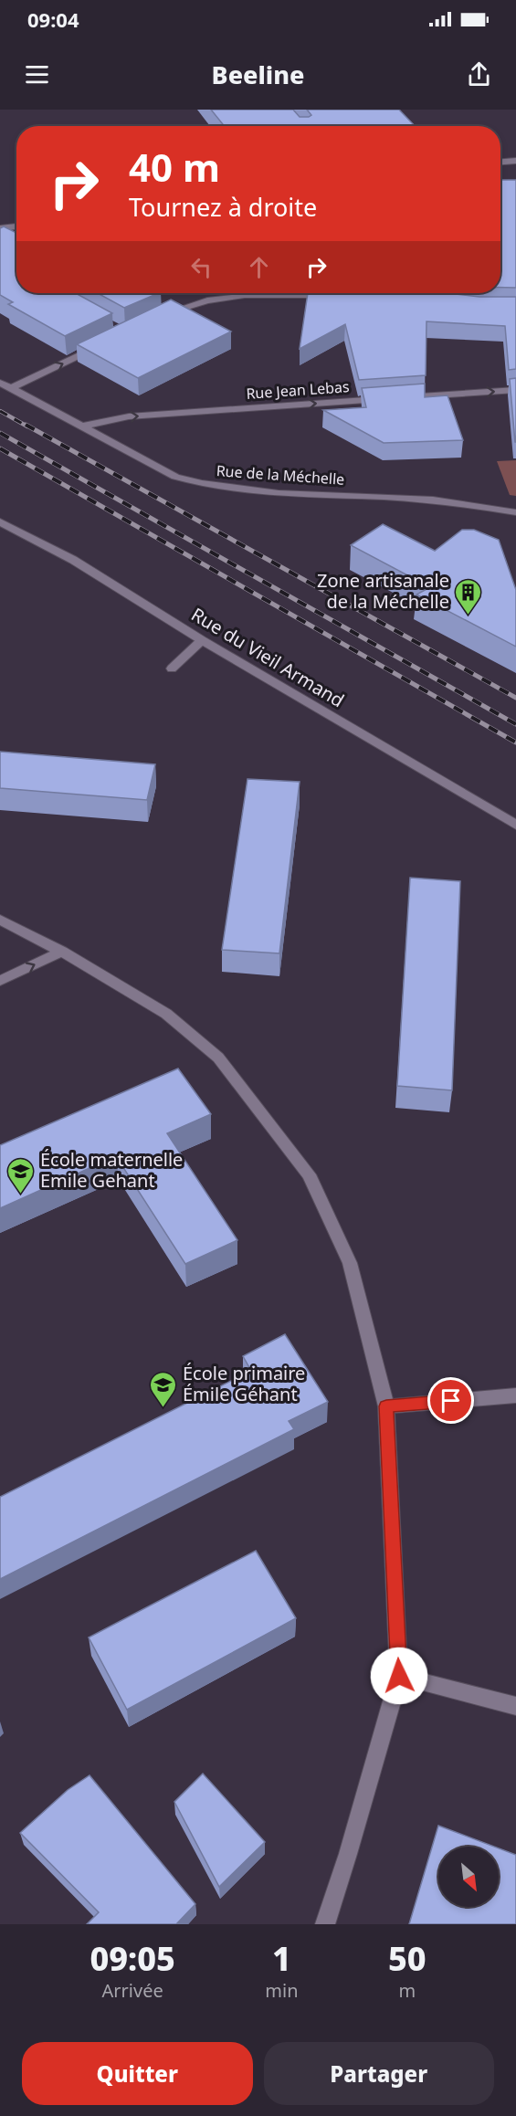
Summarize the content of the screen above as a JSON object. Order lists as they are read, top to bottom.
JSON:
{
  "streets": {
    "street": ["Rue Jean Lebas", "Rue de la Méchelle", "Rue du Vieil Armand"]
  },
  "crossings": [
    ["Rue Jean Lebas", "Rue de la Méchelle"]
  ],
  "places": {
    "building": ["Zone artisanale de la Méchelle"],
    "school or university": ["École maternelle Emile Gehant", "École primaire Émile Géhant"]
  },
  "north": "bottom right",
  "page": {
    "status": "09:04",
    "header": "Beeline",
    "turn": ["40 m", "Tournez à droite"],
    "eta": [
      "09:05",
      "Arrivée",
      "1",
      "min",
      "50",
      "m"
    ],
    "buttons": ["Quitter", "Partager"]
  }
}
